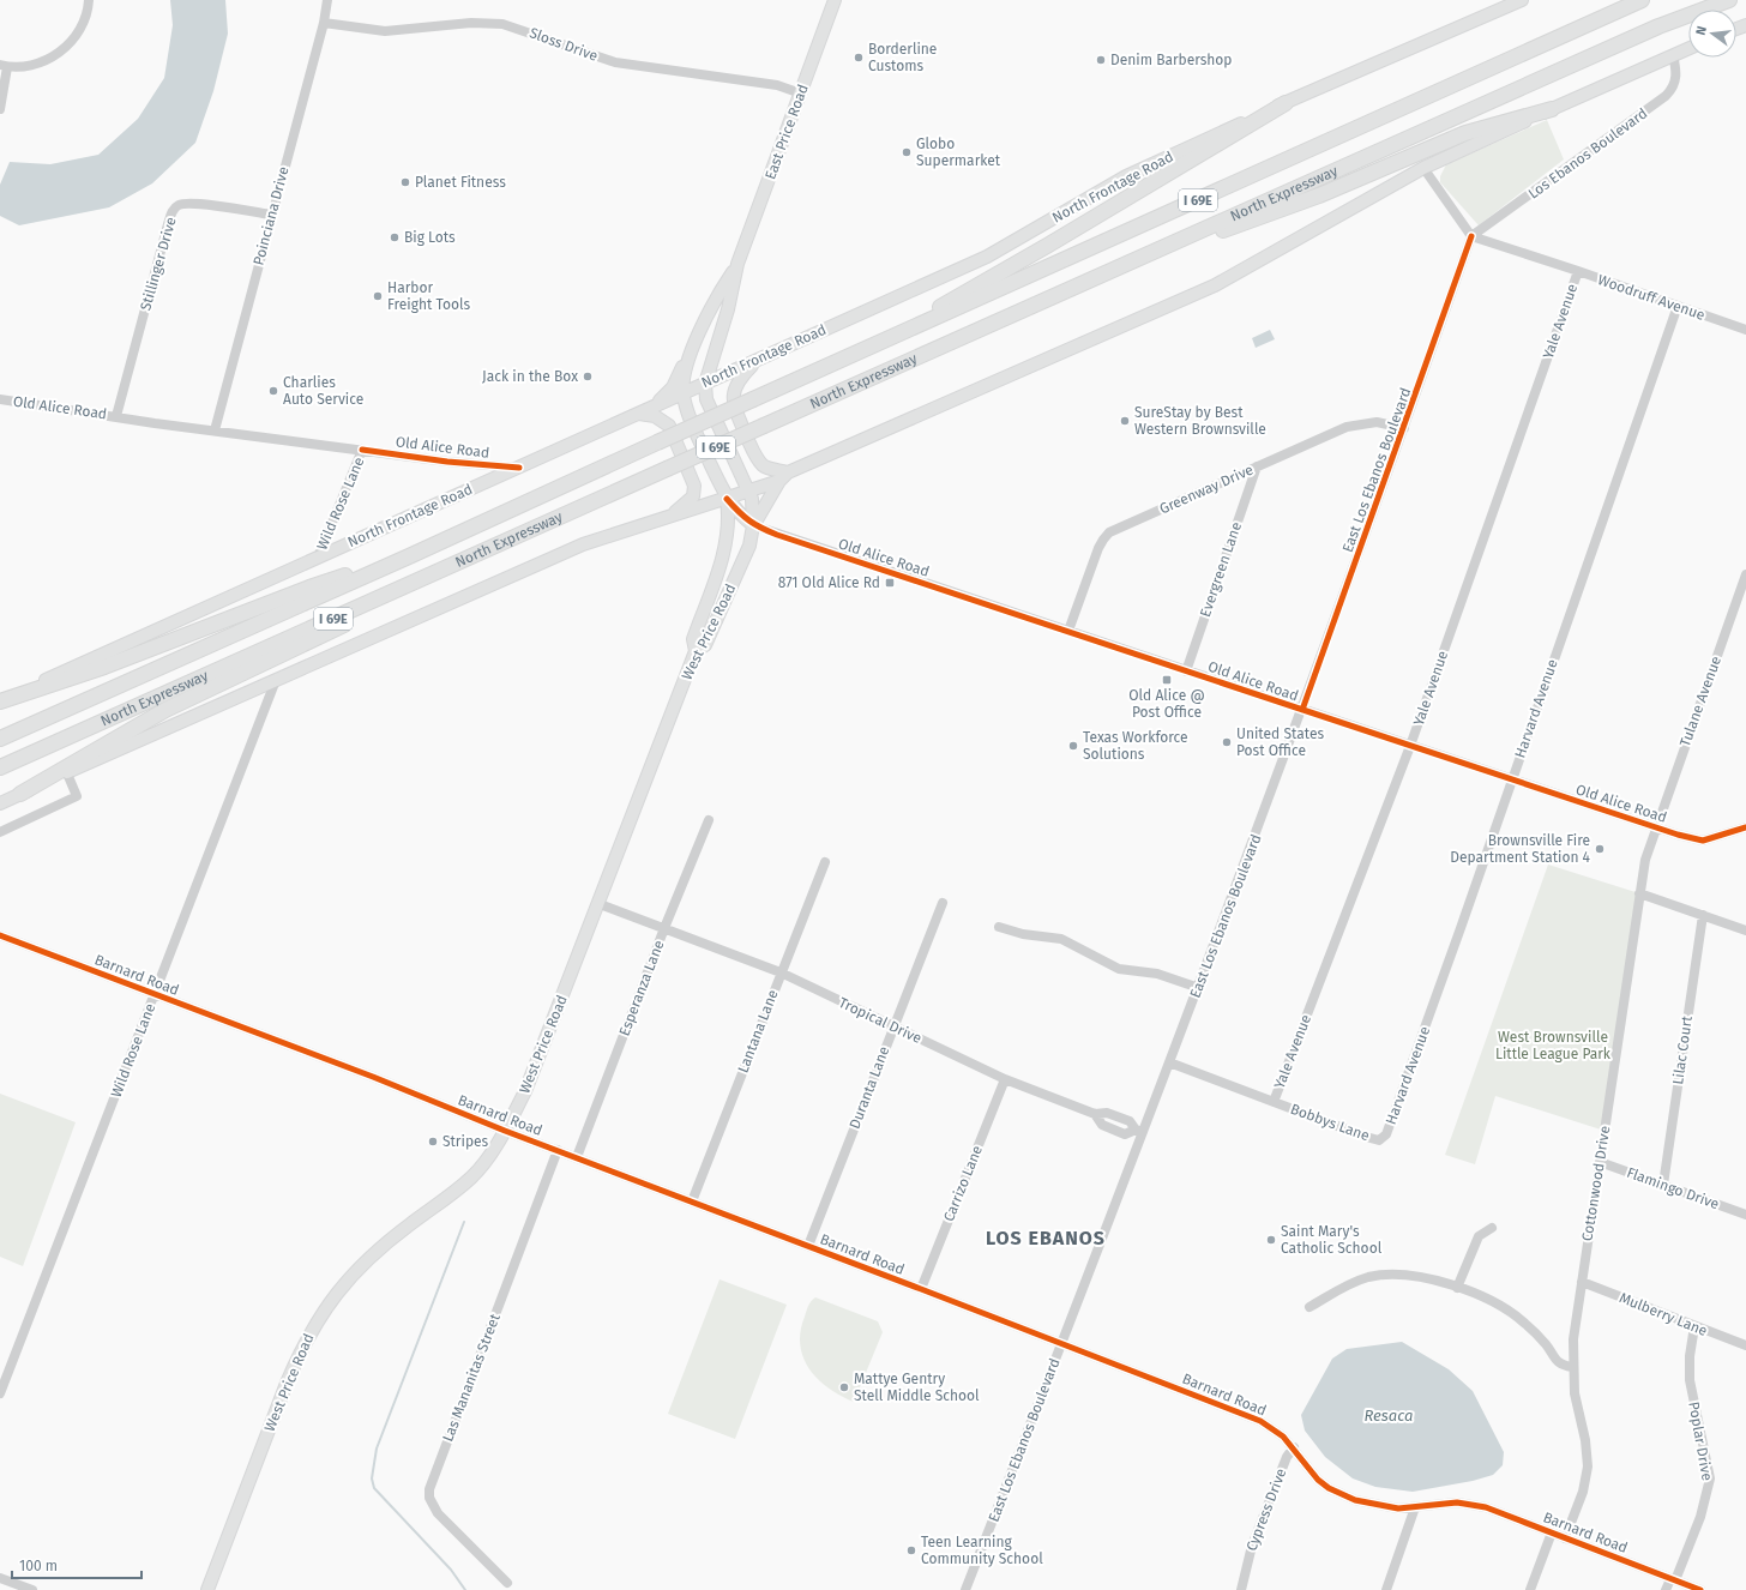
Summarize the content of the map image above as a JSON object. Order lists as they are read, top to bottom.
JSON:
{
  "streets": {
    "highway": ["North Expressway", "I 69E"],
    "main road": ["East Price Road", "North Frontage Road", "West Price Road"],
    "street": [
      "Sloss Drive",
      "Los Ebanos Boulevard",
      "Poinciana Drive",
      "Stillinger Drive",
      "Woodruff Avenue",
      "Yale Avenue",
      "Old Alice Road",
      "East Los Ebanos Boulevard",
      "Greenway Drive",
      "Wild Rose Lane",
      "Evergreen Lane",
      "Tulane Avenue",
      "Harvard Avenue",
      "Barnard Road",
      "Esperanza Lane",
      "Tropical Drive",
      "Lantana Lane",
      "Lilac Court",
      "Duranta Lane",
      "Bobbys Lane",
      "Carrizo Lane",
      "Cottonwood Drive",
      "Flamingo Drive",
      "Mulberry Lane",
      "Las Mananitas Street",
      "Poplar Drive",
      "Cypress Drive"
    ]
  },
  "crossings": [
    ["Sloss Drive", "East Price Road"],
    ["Sloss Drive", "Poinciana Drive"],
    ["East Price Road", "North Frontage Road"],
    ["East Price Road", "West Price Road"],
    ["Los Ebanos Boulevard", "Woodruff Avenue"],
    ["Los Ebanos Boulevard", "East Los Ebanos Boulevard"],
    ["North Frontage Road", "Old Alice Road"],
    ["North Frontage Road", "Wild Rose Lane"],
    ["Poinciana Drive", "Stillinger Drive"],
    ["Poinciana Drive", "Old Alice Road"],
    ["Stillinger Drive", "Old Alice Road"],
    ["Woodruff Avenue", "Yale Avenue"],
    ["Woodruff Avenue", "East Los Ebanos Boulevard"],
    ["Woodruff Avenue", "Harvard Avenue"],
    ["Yale Avenue", "Old Alice Road"],
    ["Yale Avenue", "Bobbys Lane"],
    ["Old Alice Road", "East Los Ebanos Boulevard"],
    ["Old Alice Road", "Greenway Drive"],
    ["Old Alice Road", "Wild Rose Lane"],
    ["Old Alice Road", "Evergreen Lane"],
    ["Old Alice Road", "West Price Road"],
    ["Old Alice Road", "Tulane Avenue"],
    ["Old Alice Road", "Harvard Avenue"],
    ["Old Alice Road", "Cottonwood Drive"],
    ["East Los Ebanos Boulevard", "Greenway Drive"],
    ["East Los Ebanos Boulevard", "Barnard Road"],
    ["East Los Ebanos Boulevard", "Tropical Drive"],
    ["East Los Ebanos Boulevard", "Bobbys Lane"],
    ["Greenway Drive", "Evergreen Lane"],
    ["Wild Rose Lane", "Barnard Road"],
    ["West Price Road", "Barnard Road"],
    ["West Price Road", "Tropical Drive"],
    ["Tulane Avenue", "Cottonwood Drive"],
    ["Harvard Avenue", "Bobbys Lane"],
    ["Barnard Road", "Esperanza Lane"],
    ["Barnard Road", "Lantana Lane"],
    ["Barnard Road", "Duranta Lane"],
    ["Barnard Road", "Carrizo Lane"],
    ["Barnard Road", "Cottonwood Drive"],
    ["Barnard Road", "Las Mananitas Street"],
    ["Barnard Road", "Poplar Drive"],
    ["Barnard Road", "Cypress Drive"],
    ["Esperanza Lane", "Tropical Drive"],
    ["Tropical Drive", "Lantana Lane"],
    ["Tropical Drive", "Duranta Lane"],
    ["Tropical Drive", "Carrizo Lane"],
    ["Lilac Court", "Flamingo Drive"],
    ["Cottonwood Drive", "Flamingo Drive"],
    ["Cottonwood Drive", "Mulberry Lane"],
    ["Mulberry Lane", "Poplar Drive"]
  ],
  "districts": ["LOS EBANOS"],
  "water": ["Resaca"],
  "parks": ["West Brownsville Little League Park"],
  "places": {
    "other": [
      "Borderline Customs",
      "Denim Barbershop",
      "Globo Supermarket",
      "Planet Fitness",
      "Big Lots",
      "Harbor Freight Tools",
      "Jack in the Box",
      "Charlies Auto Service",
      "SureStay by Best Western Brownsville",
      "United States Post Office",
      "Texas Workforce Solutions",
      "Brownsville Fire Department Station 4",
      "Stripes",
      "Saint Mary's Catholic School",
      "Mattye Gentry Stell Middle School",
      "Teen Learning Community School"
    ],
    "transit": ["871 Old Alice Rd", "Old Alice @ Post Office"]
  },
  "scale_bar": "100 m",
  "north": "left"
}
